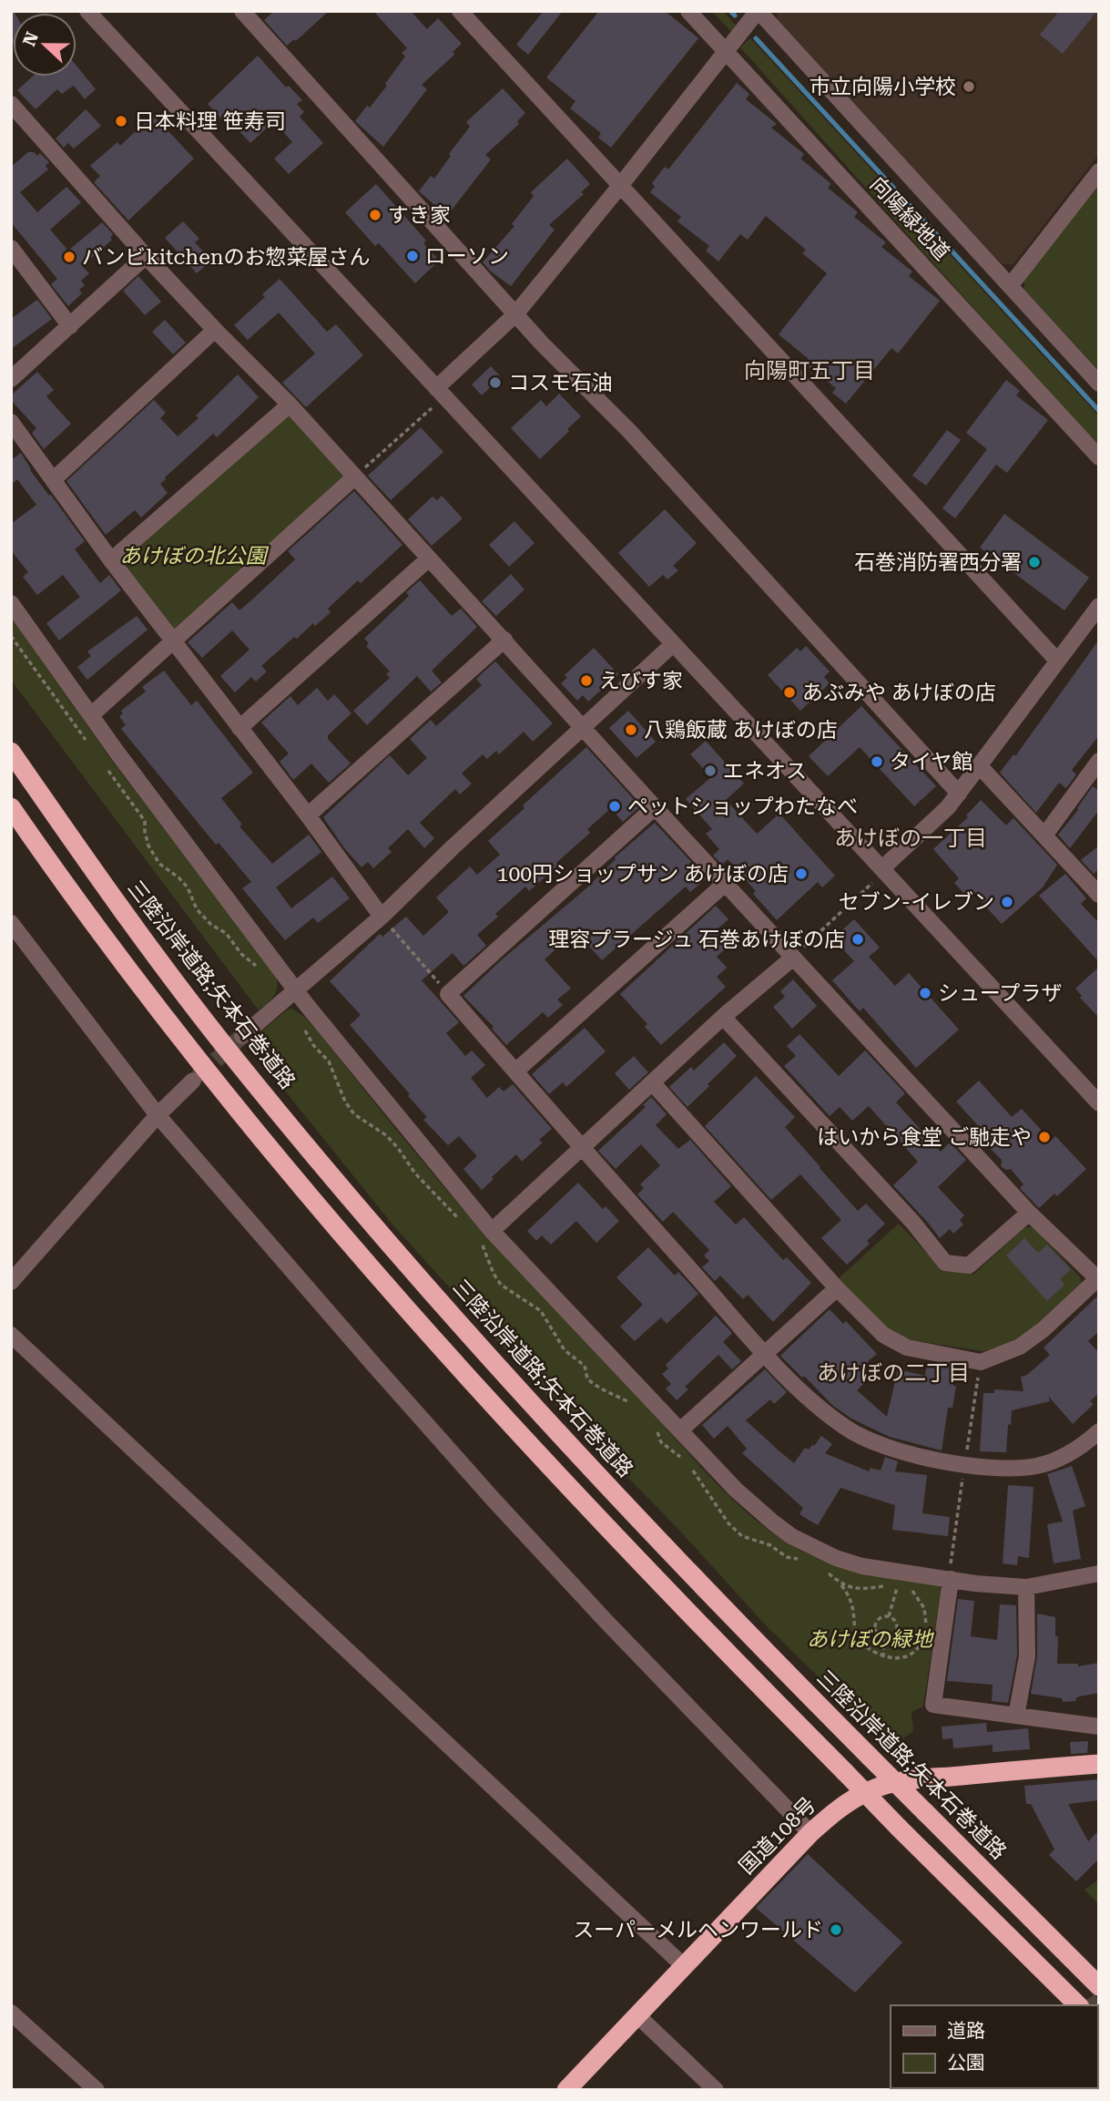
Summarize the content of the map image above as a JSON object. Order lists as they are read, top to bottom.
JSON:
{
  "streets": {
    "highway": ["三陸沿岸道路;矢本石巻道路", "国道108号"],
    "street": ["向陽緑地道"]
  },
  "districts": ["向陽町五丁目", "あけぼの一丁目", "あけぼの二丁目"],
  "parks": ["あけぼの北公園", "あけぼの緑地"],
  "places": [
    "市立向陽小学校",
    "日本料理 笹寿司",
    "すき家",
    "ローソン",
    "バンビkitchenのお惣菜屋さん",
    "コスモ石油",
    "石巻消防署西分署",
    "えびす家",
    "あぶみや あけぼの店",
    "八鶏飯蔵 あけぼの店",
    "タイヤ館",
    "エネオス",
    "ペットショップわたなべ",
    "100円ショップサン あけぼの店",
    "セブン-イレブン",
    "理容プラージュ 石巻あけぼの店",
    "シュープラザ",
    "はいから食堂 ご馳走や",
    "スーパーメルヘンワールド"
  ],
  "legend": ["道路", "公園"],
  "north": "left"
}
